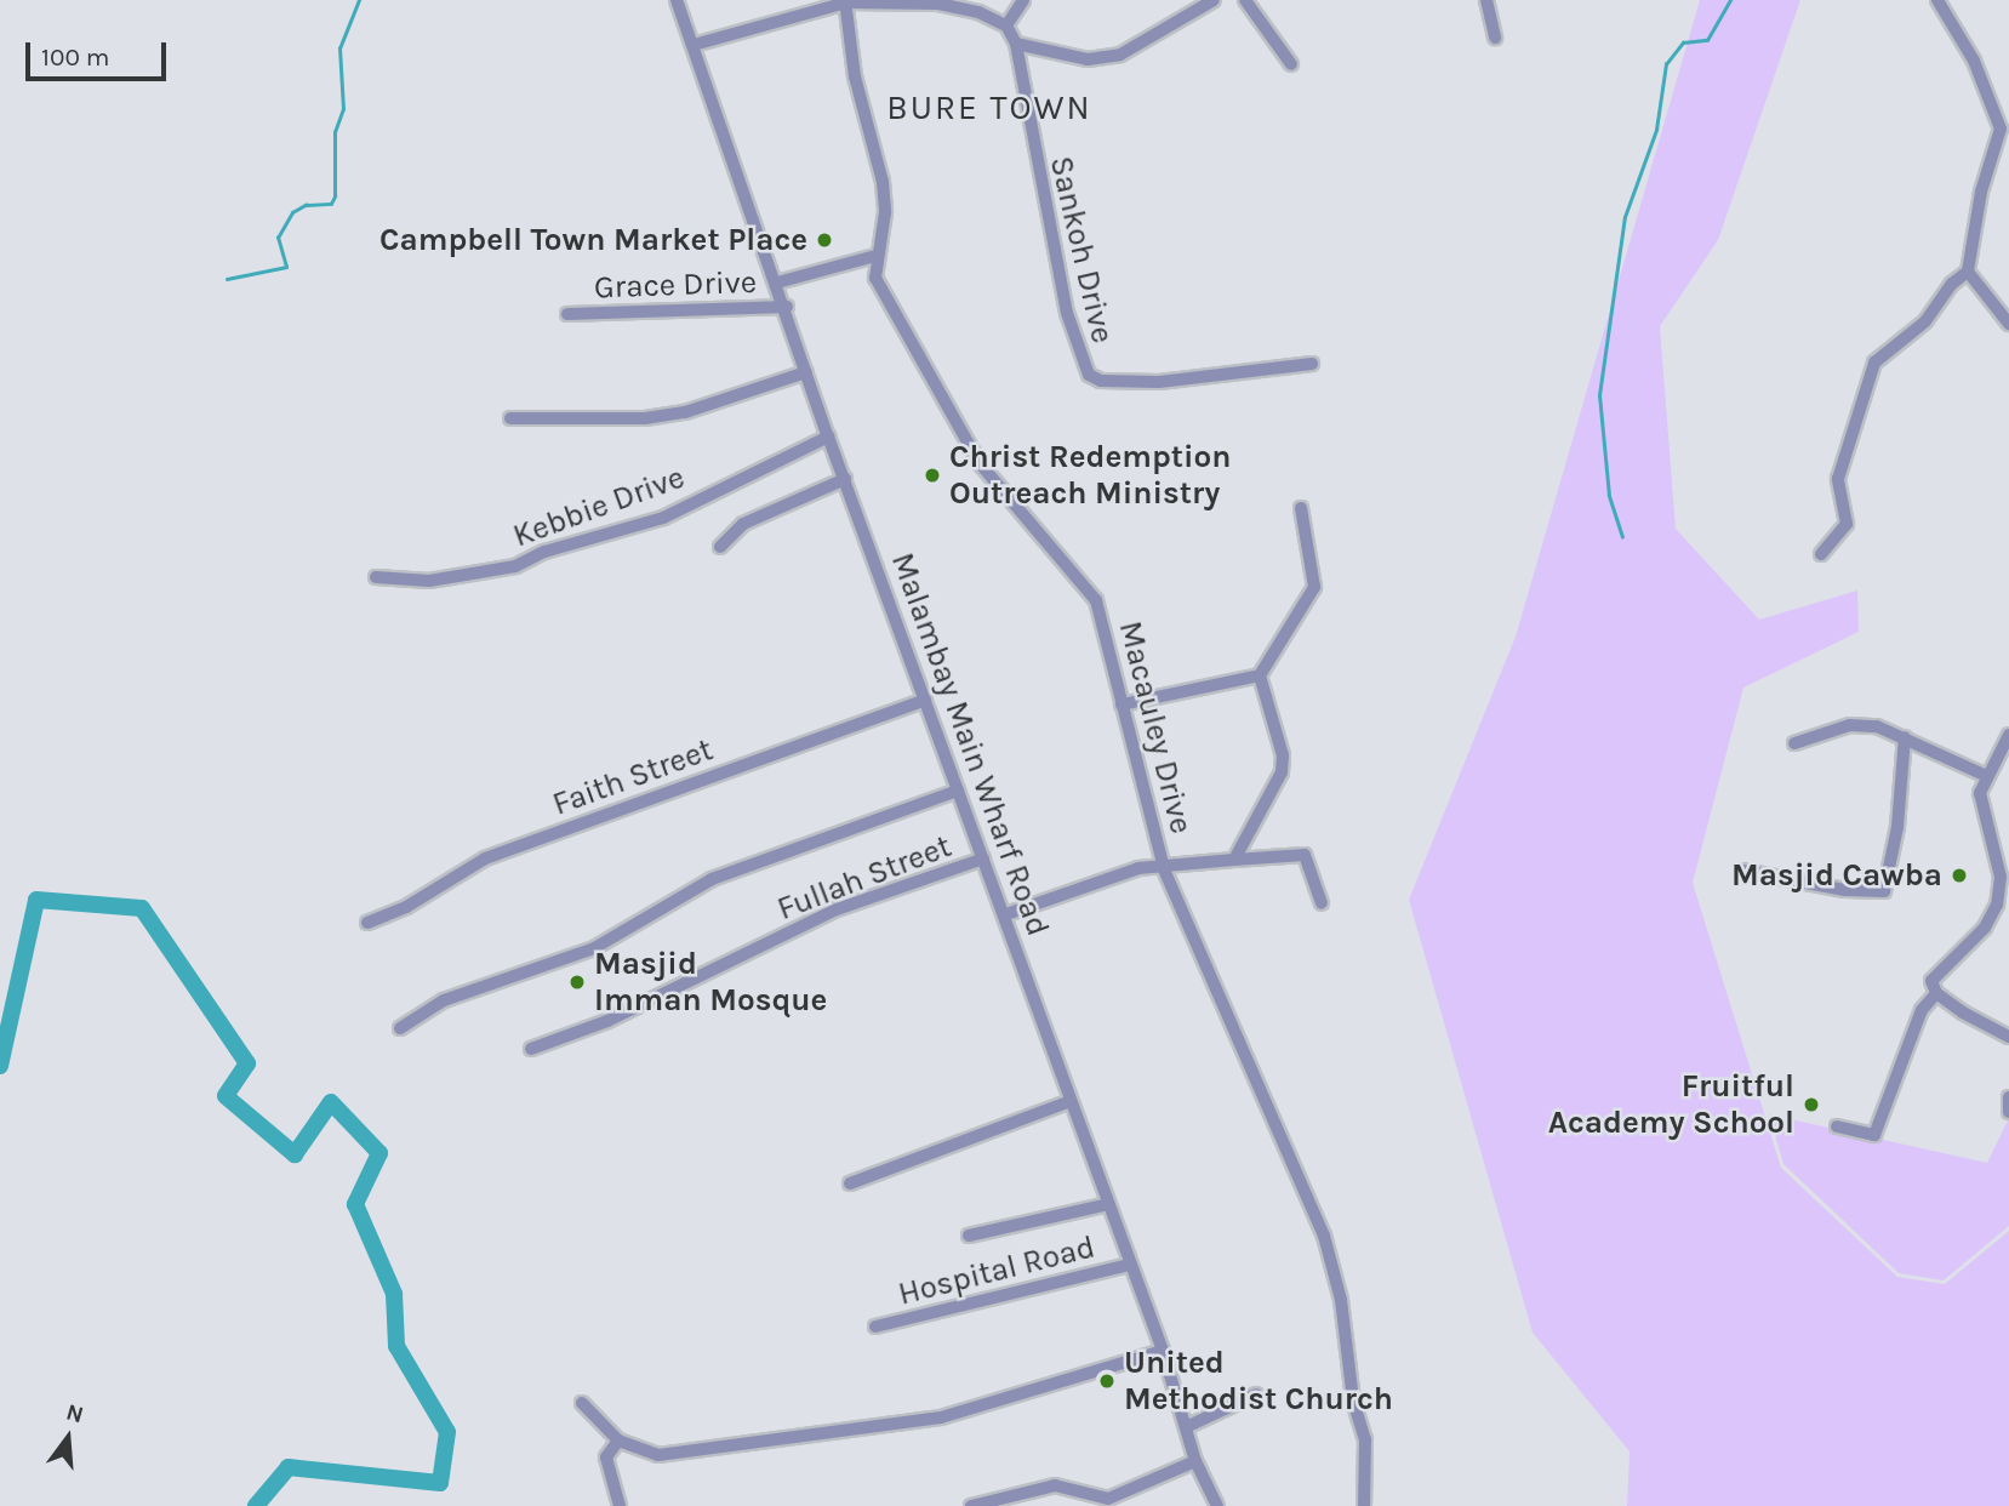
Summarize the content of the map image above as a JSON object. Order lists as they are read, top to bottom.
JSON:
{
  "streets": {
    "street": [
      "Sankoh Drive",
      "Grace Drive",
      "Kebbie Drive",
      "Macauley Drive",
      "Malambay Main Wharf Road",
      "Faith Street",
      "Fullah Street",
      "Hospital Road"
    ]
  },
  "crossings": [
    ["Grace Drive", "Malambay Main Wharf Road"],
    ["Kebbie Drive", "Malambay Main Wharf Road"],
    ["Malambay Main Wharf Road", "Faith Street"],
    ["Malambay Main Wharf Road", "Fullah Street"],
    ["Malambay Main Wharf Road", "Hospital Road"]
  ],
  "districts": ["BURE TOWN"],
  "places": [
    "Campbell Town Market Place",
    "Christ Redemption Outreach Ministry",
    "Masjid Cawba",
    "Masjid Imman Mosque",
    "Fruitful Academy School",
    "United Methodist Church"
  ],
  "scale_bar": "100 m",
  "north": "top"
}
